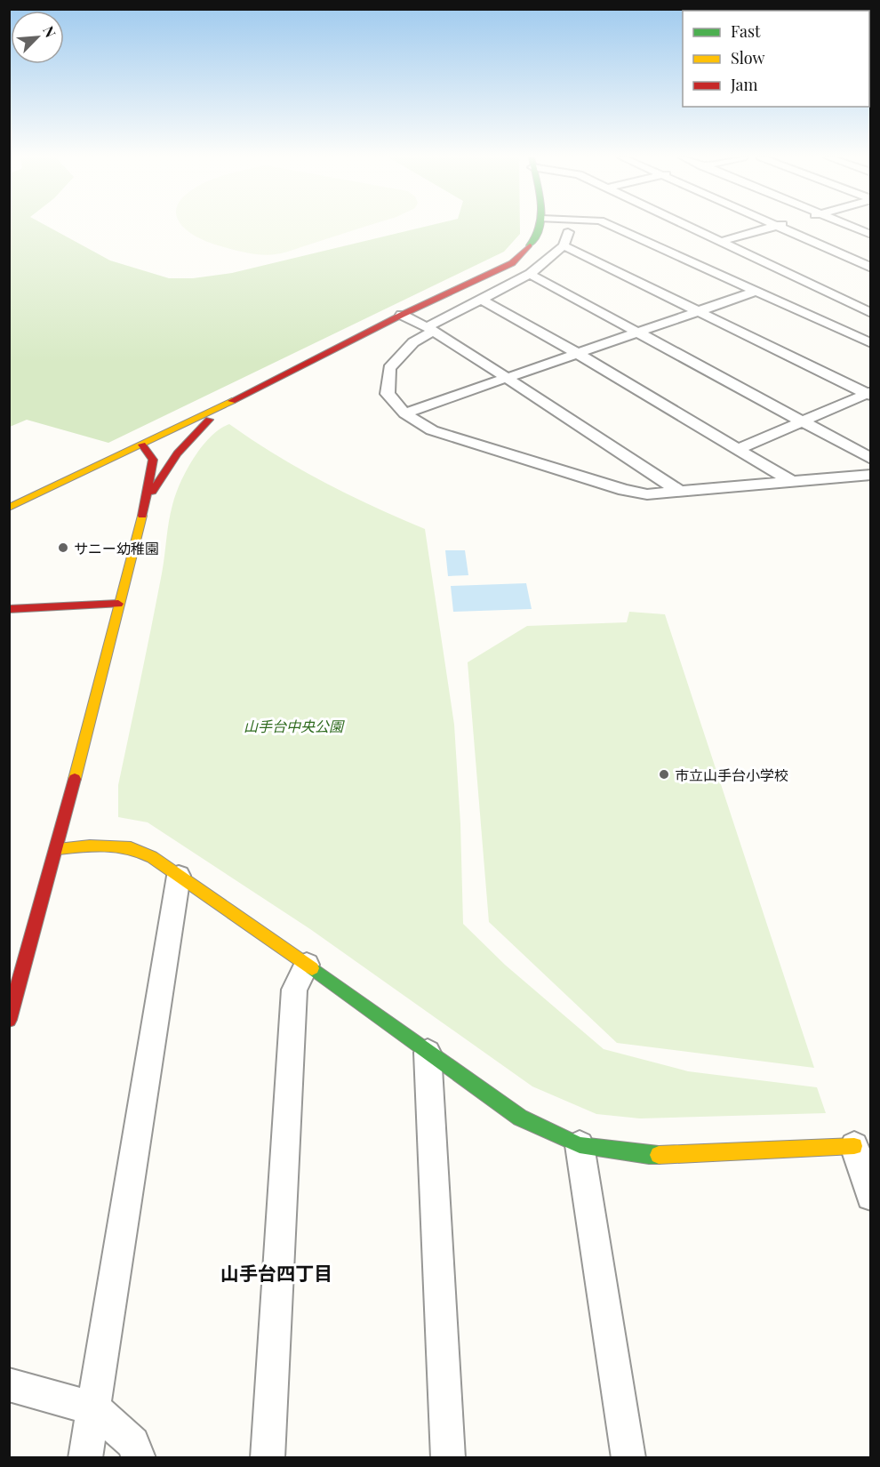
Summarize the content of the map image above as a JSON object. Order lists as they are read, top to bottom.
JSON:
{
  "districts": ["山手台四丁目"],
  "parks": ["山手台中央公園"],
  "places": ["サニー幼稚園", "市立山手台小学校"],
  "legend": ["Fast", "Slow", "Jam"],
  "north": "top right"
}
